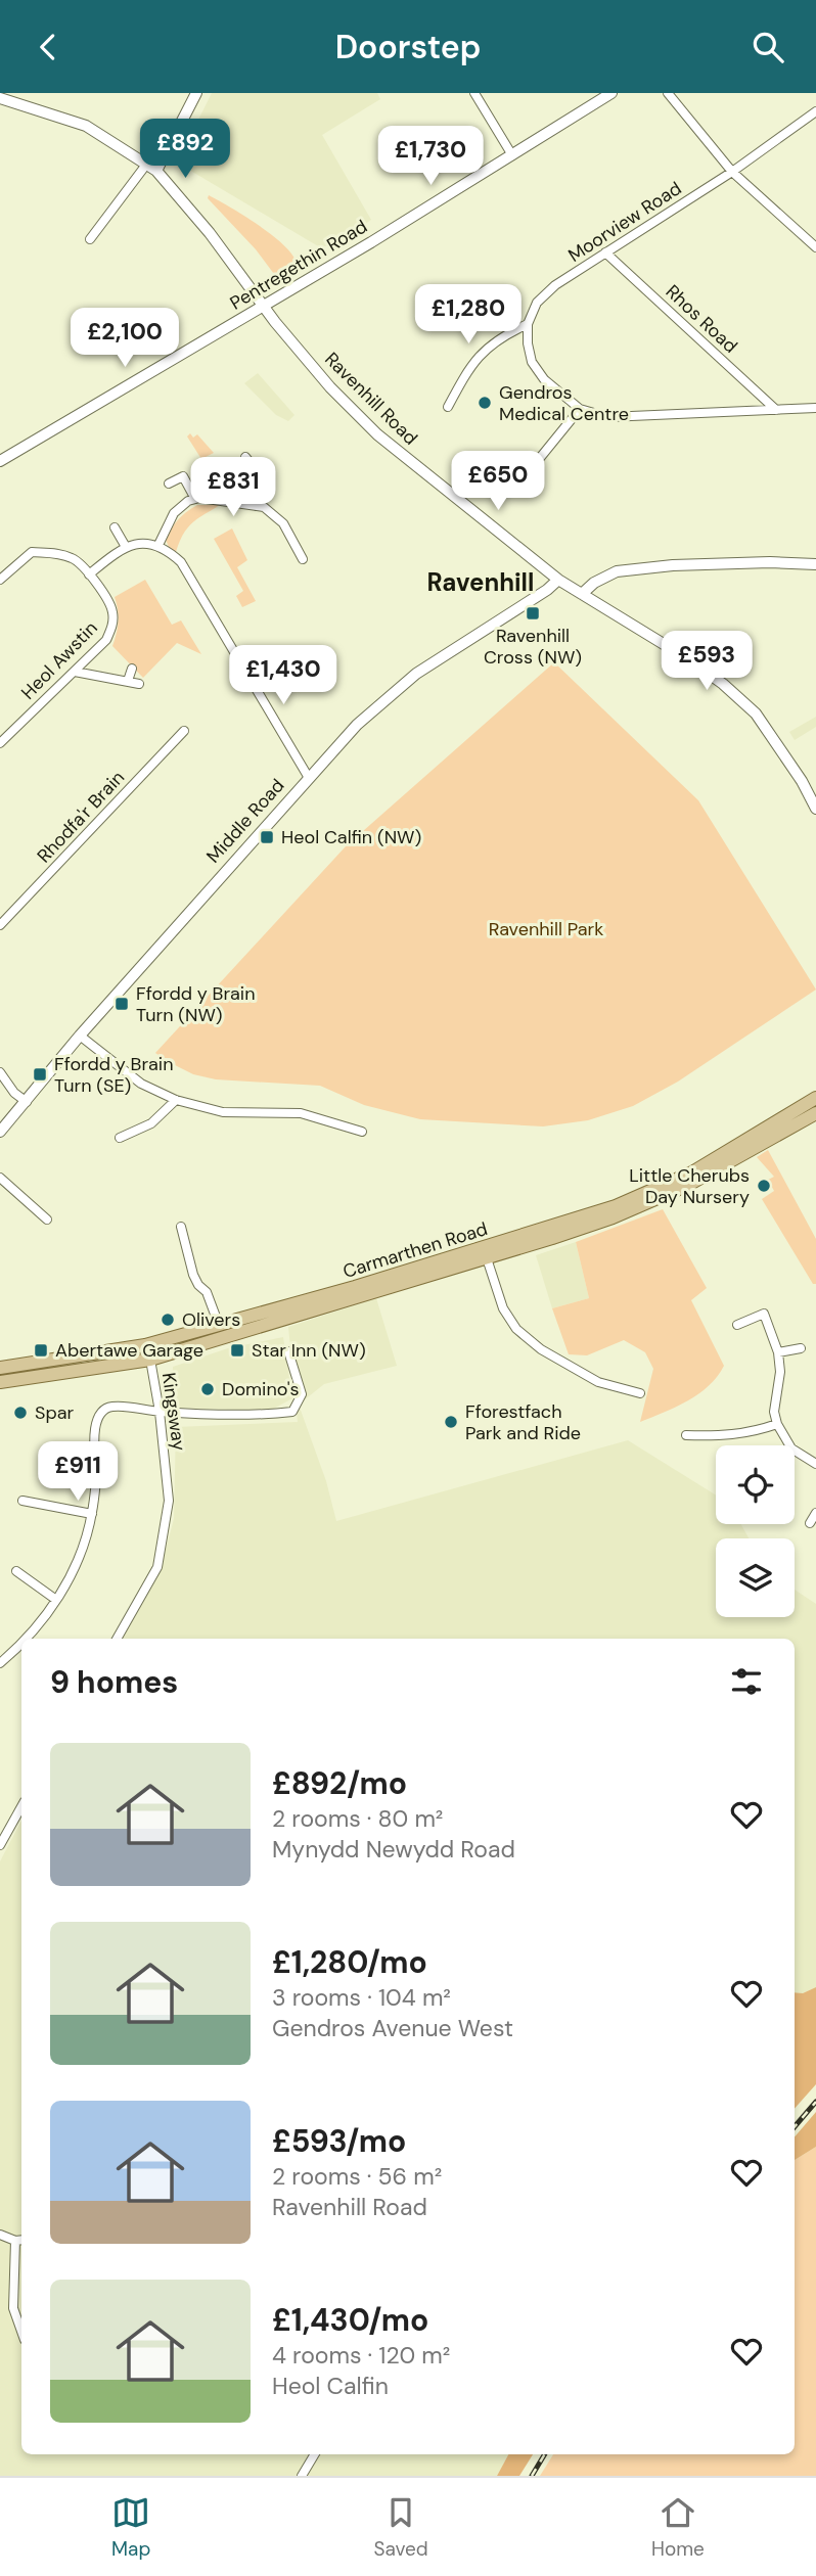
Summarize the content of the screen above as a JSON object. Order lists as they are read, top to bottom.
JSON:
{
  "streets": {
    "main road": ["Carmarthen Road"],
    "street": [
      "Moorview Road",
      "Pentregethin Road",
      "Rhos Road",
      "Ravenhill Road",
      "Heol Awstin",
      "Rhodfa'r Brain",
      "Middle Road",
      "Kingsway"
    ]
  },
  "crossings": [
    ["Moorview Road", "Rhos Road"],
    ["Pentregethin Road", "Ravenhill Road"],
    ["Ravenhill Road", "Middle Road"],
    ["Carmarthen Road", "Kingsway"]
  ],
  "districts": ["Ravenhill"],
  "parks": ["Ravenhill Park"],
  "places": {
    "other": [
      "Gendros Medical Centre",
      "Little Cherubs Day Nursery",
      "Olivers",
      "Domino's",
      "Spar",
      "Fforestfach Park and Ride"
    ],
    "transit": [
      "Ravenhill Cross (NW)",
      "Heol Calfin (NW)",
      "Ffordd y Brain Turn (NW)",
      "Ffordd y Brain Turn (SE)",
      "Abertawe Garage",
      "Star Inn (NW)"
    ]
  },
  "page": {
    "header": "Doorstep",
    "price": [
      "£892",
      "£1,730",
      "£1,280",
      "£2,100",
      "£650",
      "£831",
      "£593",
      "£1,430",
      "£911"
    ],
    "heading": "9 homes",
    "list": [
      {
        "name": "£892/mo",
        "note": "2 rooms · 80 m² · Mynydd Newydd Road"
      },
      {
        "name": "£1,280/mo",
        "note": "3 rooms · 104 m² · Gendros Avenue West"
      },
      {
        "name": "£593/mo",
        "note": "2 rooms · 56 m² · Ravenhill Road"
      },
      {
        "name": "£1,430/mo",
        "note": "4 rooms · 120 m² · Heol Calfin"
      }
    ],
    "tabs": ["Map", "Saved", "Home"]
  }
}
